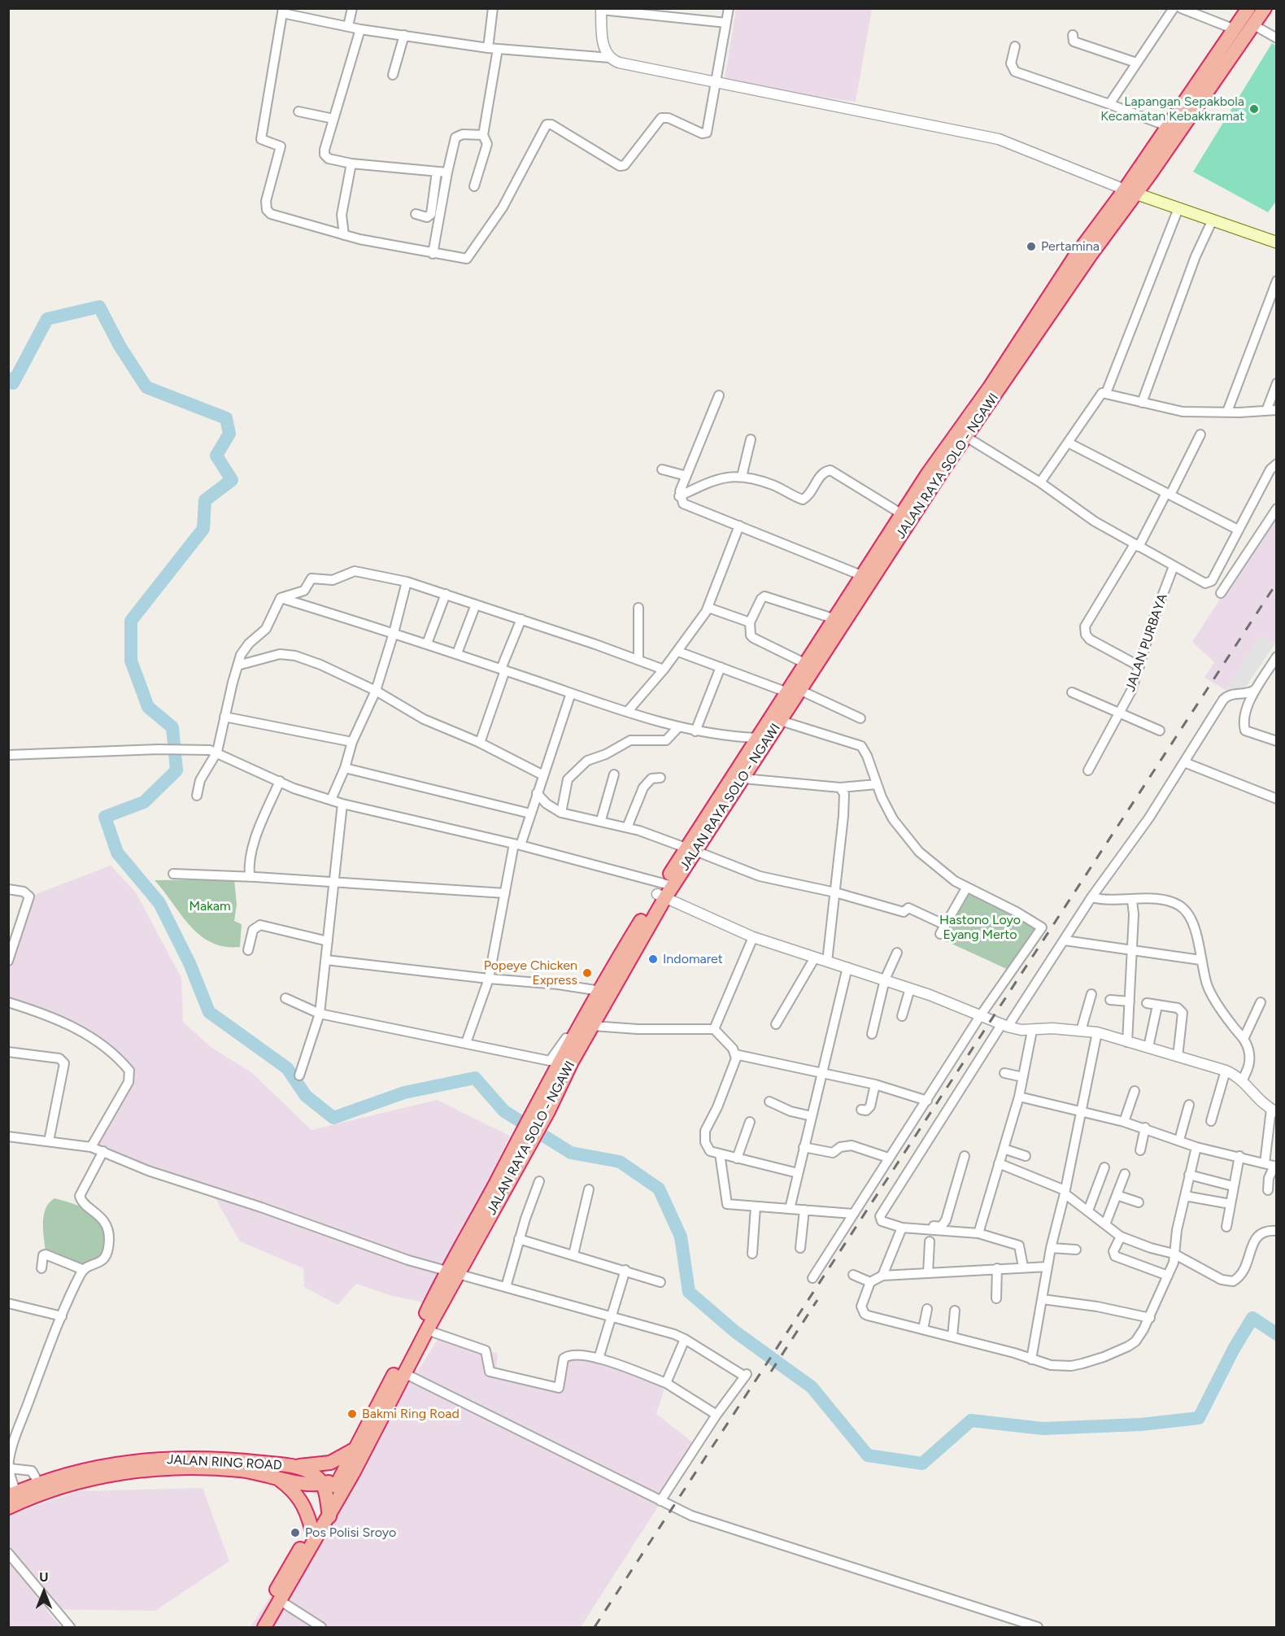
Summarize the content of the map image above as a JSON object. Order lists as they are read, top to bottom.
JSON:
{
  "streets": {
    "highway": ["JALAN RAYA SOLO - NGAWI", "JALAN RING ROAD"],
    "street": ["JALAN PURBAYA"]
  },
  "parks": ["Makam", "Hastono Loyo Eyang Merto"],
  "places": [
    "Lapangan Sepakbola Kecamatan Kebakkramat",
    "Pertamina",
    "Indomaret",
    "Popeye Chicken Express",
    "Bakmi Ring Road",
    "Pos Polisi Sroyo"
  ],
  "north": "top"
}
